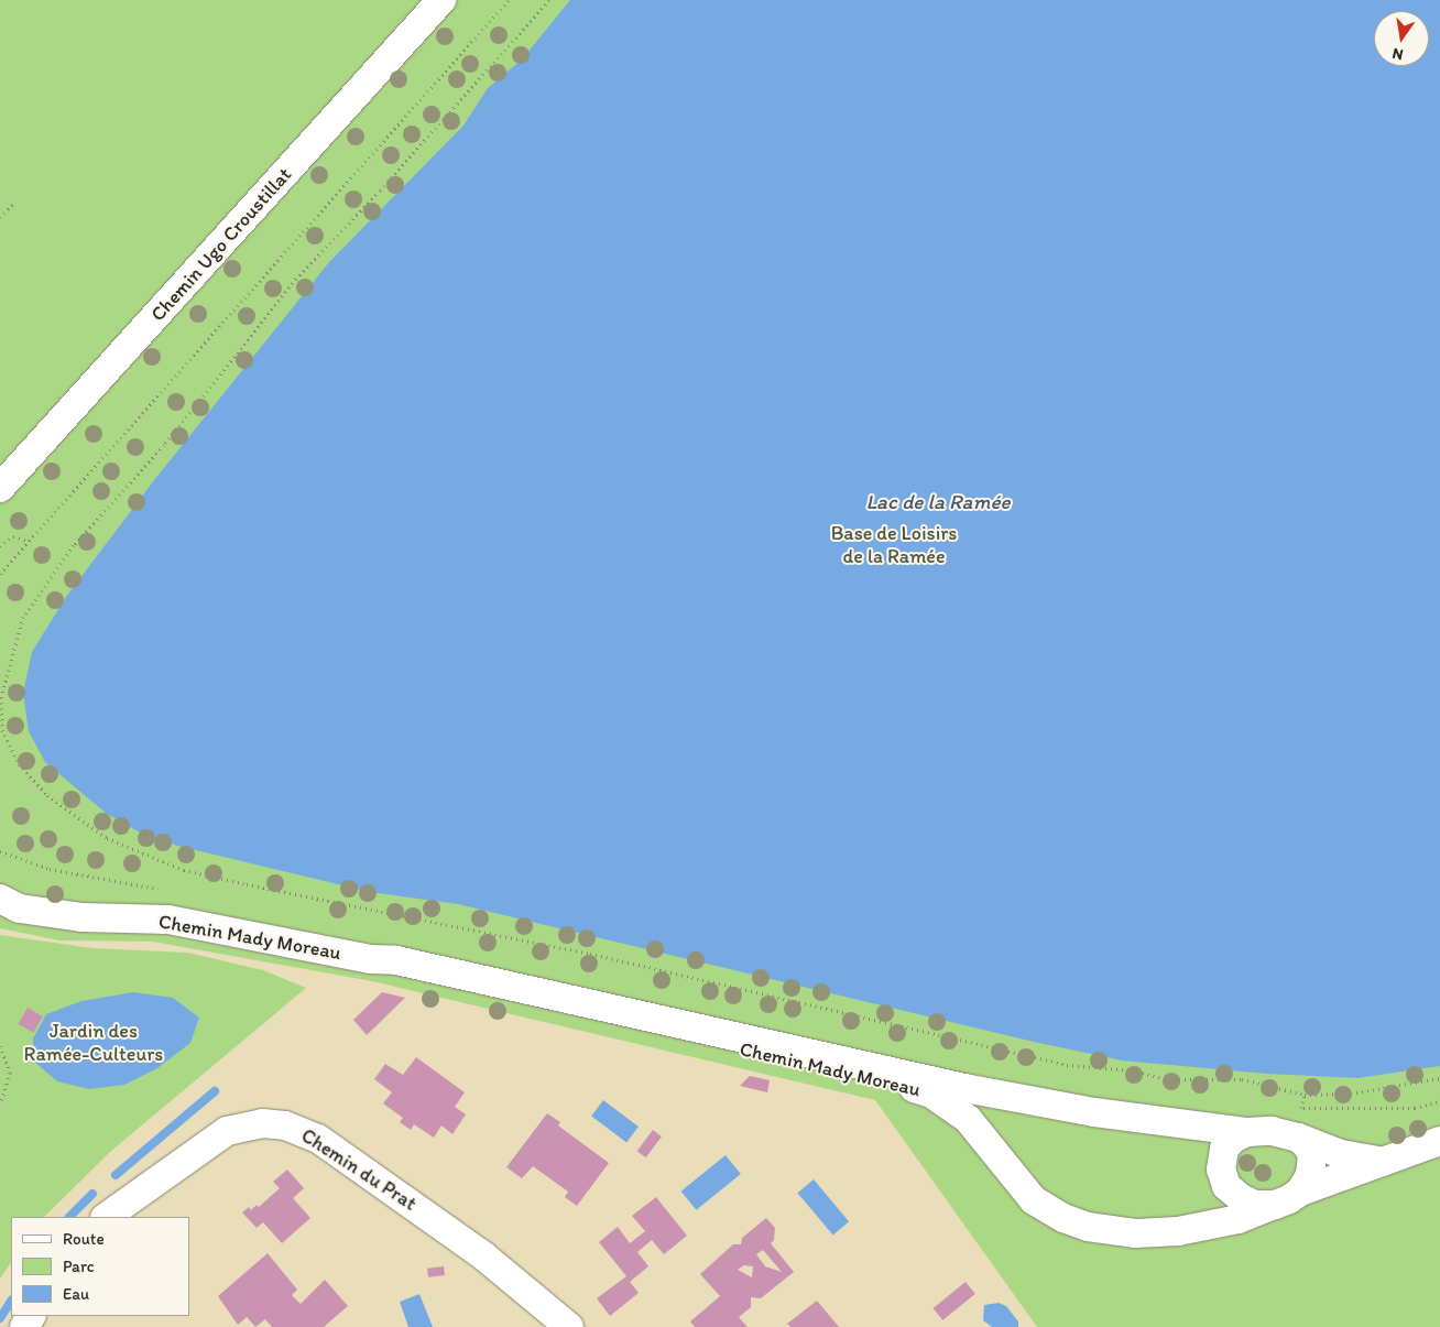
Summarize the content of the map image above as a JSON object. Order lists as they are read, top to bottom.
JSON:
{
  "streets": {
    "street": ["Chemin Ugo Croustillat", "Chemin Mady Moreau", "Chemin du Prat"]
  },
  "water": ["Lac de la Ramée"],
  "parks": ["Base de Loisirs de la Ramée", "Jardin des Ramée-Culteurs"],
  "legend": ["Route", "Parc", "Eau"],
  "north": "bottom"
}
